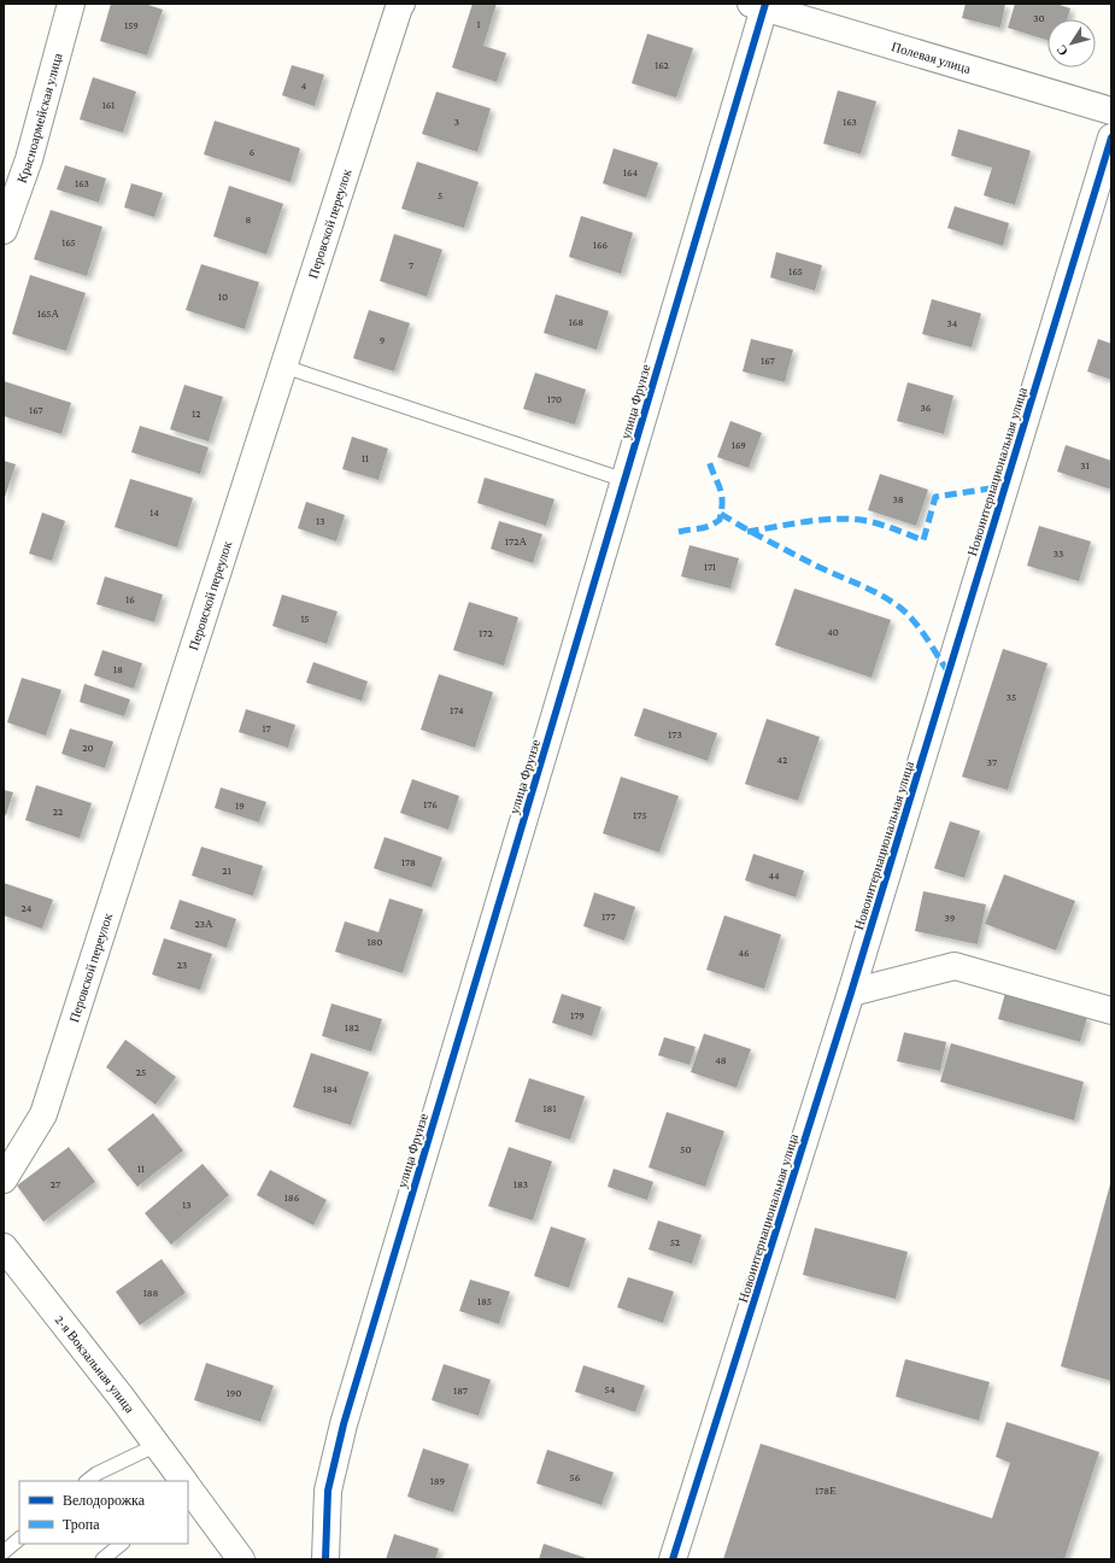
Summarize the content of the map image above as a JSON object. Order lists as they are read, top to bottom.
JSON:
{
  "streets": {
    "street": [
      "Полевая улица",
      "Красноармейская улица",
      "Перовской переулок",
      "улица Фрунзе",
      "Новоинтернациональная улица",
      "2-я Вокзальная улица"
    ]
  },
  "crossings": [
    ["Полевая улица", "улица Фрунзе"]
  ],
  "house_numbers": [
    "30",
    "1",
    "159",
    "162",
    "4",
    "161",
    "3",
    "163",
    "6",
    "164",
    "163",
    "5",
    "8",
    "165",
    "166",
    "7",
    "165",
    "10",
    "165А",
    "168",
    "34",
    "9",
    "167",
    "170",
    "36",
    "167",
    "12",
    "169",
    "11",
    "31",
    "38",
    "14",
    "13",
    "172А",
    "33",
    "171",
    "16",
    "15",
    "40",
    "172",
    "18",
    "35",
    "174",
    "17",
    "173",
    "20",
    "42",
    "37",
    "176",
    "19",
    "22",
    "175",
    "178",
    "21",
    "44",
    "24",
    "177",
    "39",
    "23А",
    "180",
    "46",
    "23",
    "179",
    "182",
    "48",
    "25",
    "184",
    "181",
    "50",
    "11",
    "27",
    "183",
    "186",
    "13",
    "52",
    "188",
    "185",
    "54",
    "187",
    "190",
    "56",
    "189",
    "178Е"
  ],
  "legend": ["Велодорожка", "Тропа"],
  "north": "bottom left"
}
